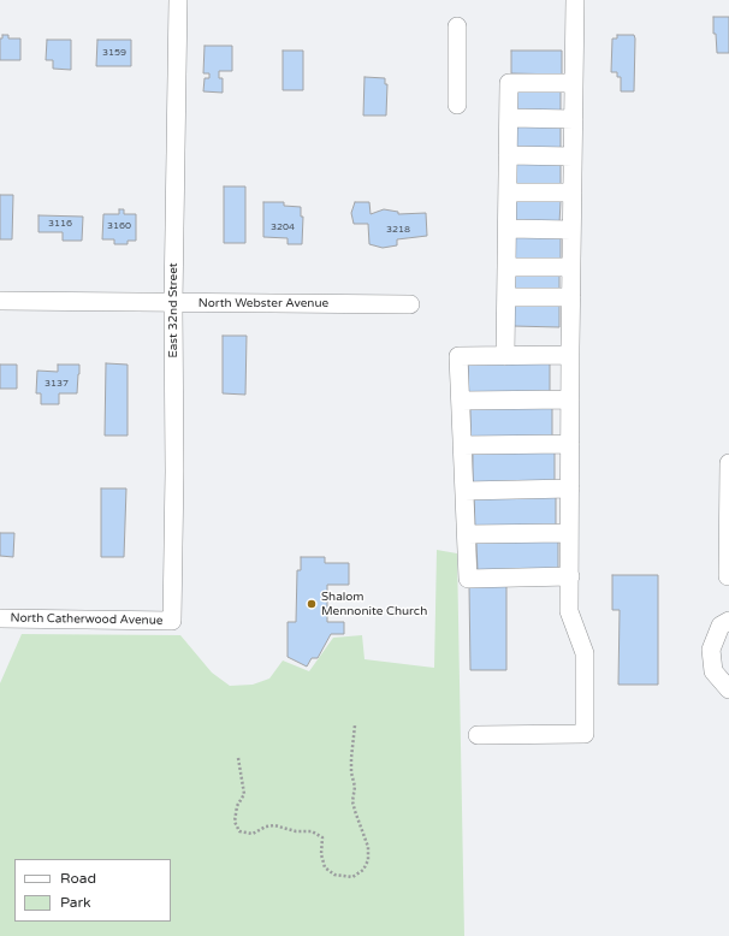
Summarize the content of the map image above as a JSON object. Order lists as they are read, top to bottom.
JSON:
{
  "streets": {
    "street": ["North Webster Avenue", "East 32nd Street", "North Catherwood Avenue"]
  },
  "crossings": [
    ["North Webster Avenue", "East 32nd Street"],
    ["East 32nd Street", "North Catherwood Avenue"]
  ],
  "places": ["Shalom Mennonite Church"],
  "house_numbers": [
    "3159",
    "3116",
    "3160",
    "3204",
    "3218",
    "3137"
  ],
  "legend": ["Road", "Park"]
}
